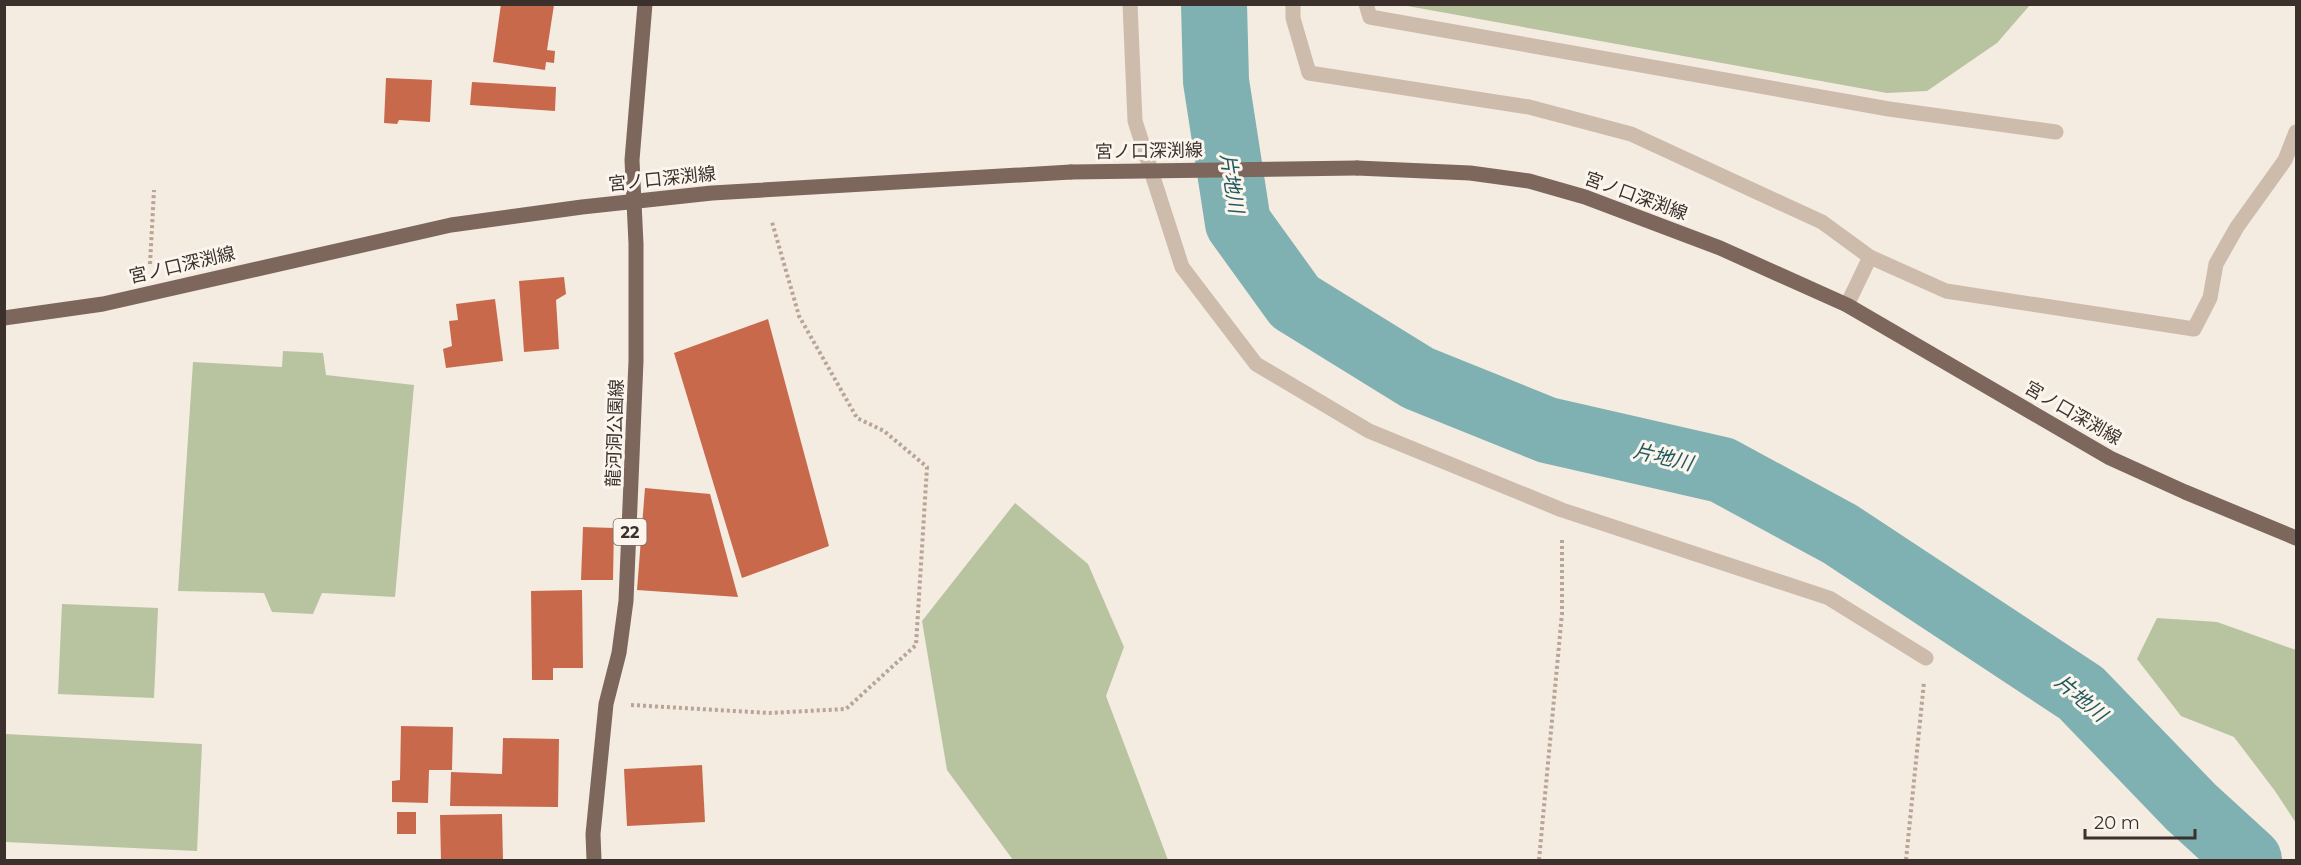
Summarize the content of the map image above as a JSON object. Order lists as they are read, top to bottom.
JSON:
{
  "streets": {
    "main road": ["宮ノ口深渕線", "龍河洞公園線", "22"]
  },
  "crossings": [
    ["宮ノ口深渕線", "龍河洞公園線"]
  ],
  "water": ["片地川"],
  "scale_bar": "20 m"
}
